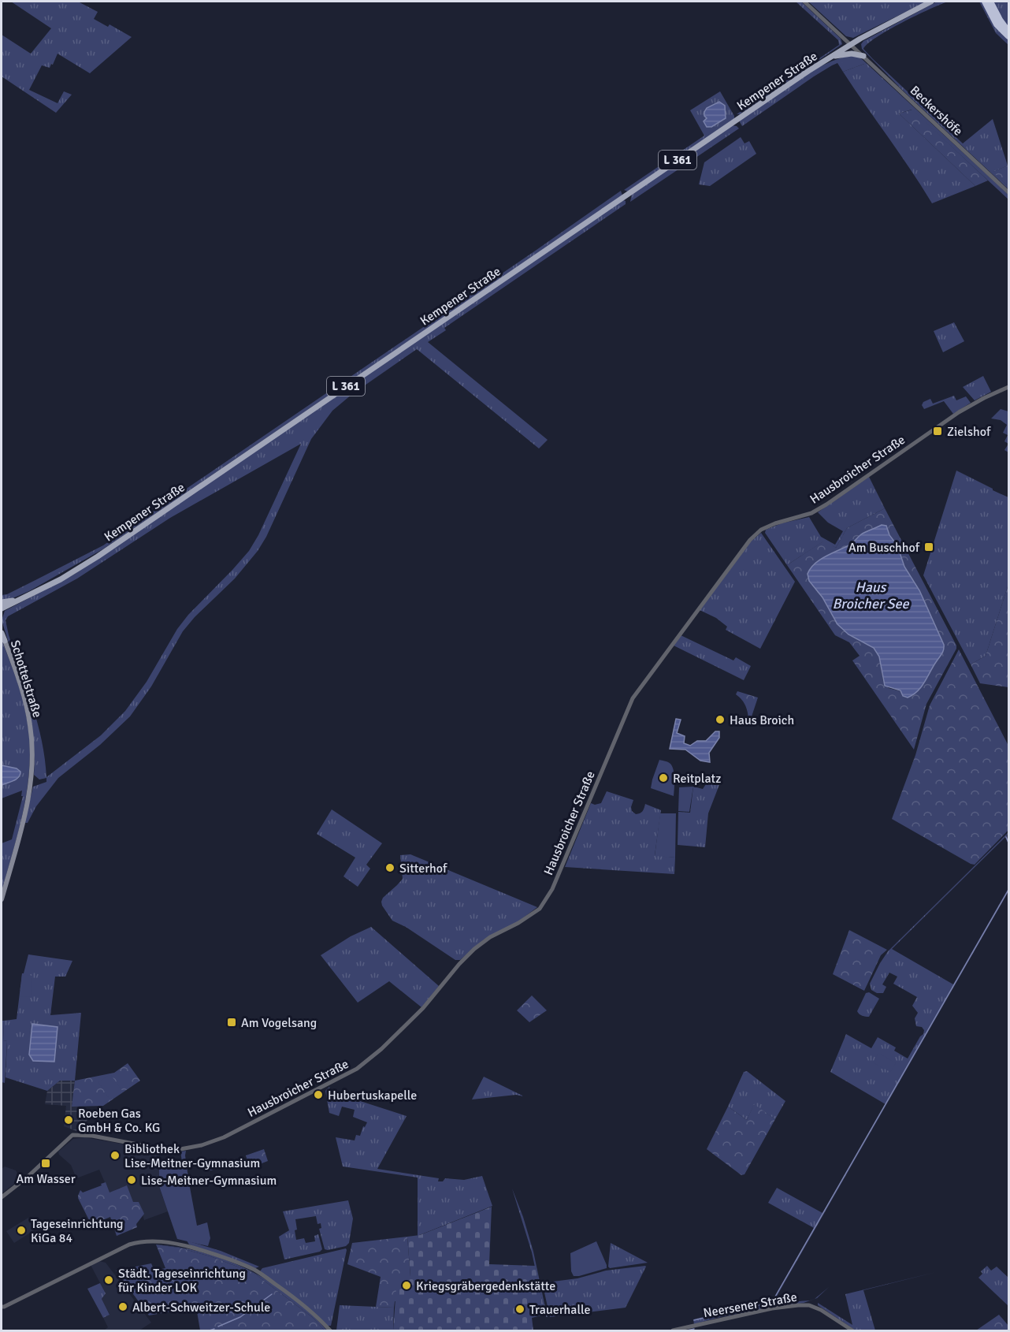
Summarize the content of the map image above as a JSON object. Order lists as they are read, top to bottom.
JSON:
{
  "streets": {
    "main road": ["Kempener Straße", "L 361", "Schottelstraße"],
    "street": ["Beckershöfe", "Hausbroicher Straße", "Neersener Straße"]
  },
  "crossings": [
    ["Kempener Straße", "Beckershöfe"],
    ["Kempener Straße", "L 361"],
    ["Beckershöfe", "L 361"]
  ],
  "water": ["Haus Broicher See"],
  "places": {
    "transit": [
      "Zielshof",
      "Am Buschhof",
      "Am Vogelsang",
      "Am Wasser"
    ],
    "other": [
      "Haus Broich",
      "Reitplatz",
      "Sitterhof",
      "Hubertuskapelle",
      "Roeben Gas GmbH & Co. KG",
      "Bibliothek Lise-Meitner-Gymnasium",
      "Lise-Meitner-Gymnasium",
      "Tageseinrichtung KiGa 84",
      "Städt. Tageseinrichtung für Kinder LOK",
      "Kriegsgräbergedenkstätte",
      "Albert-Schweitzer-Schule",
      "Trauerhalle"
    ]
  }
}
